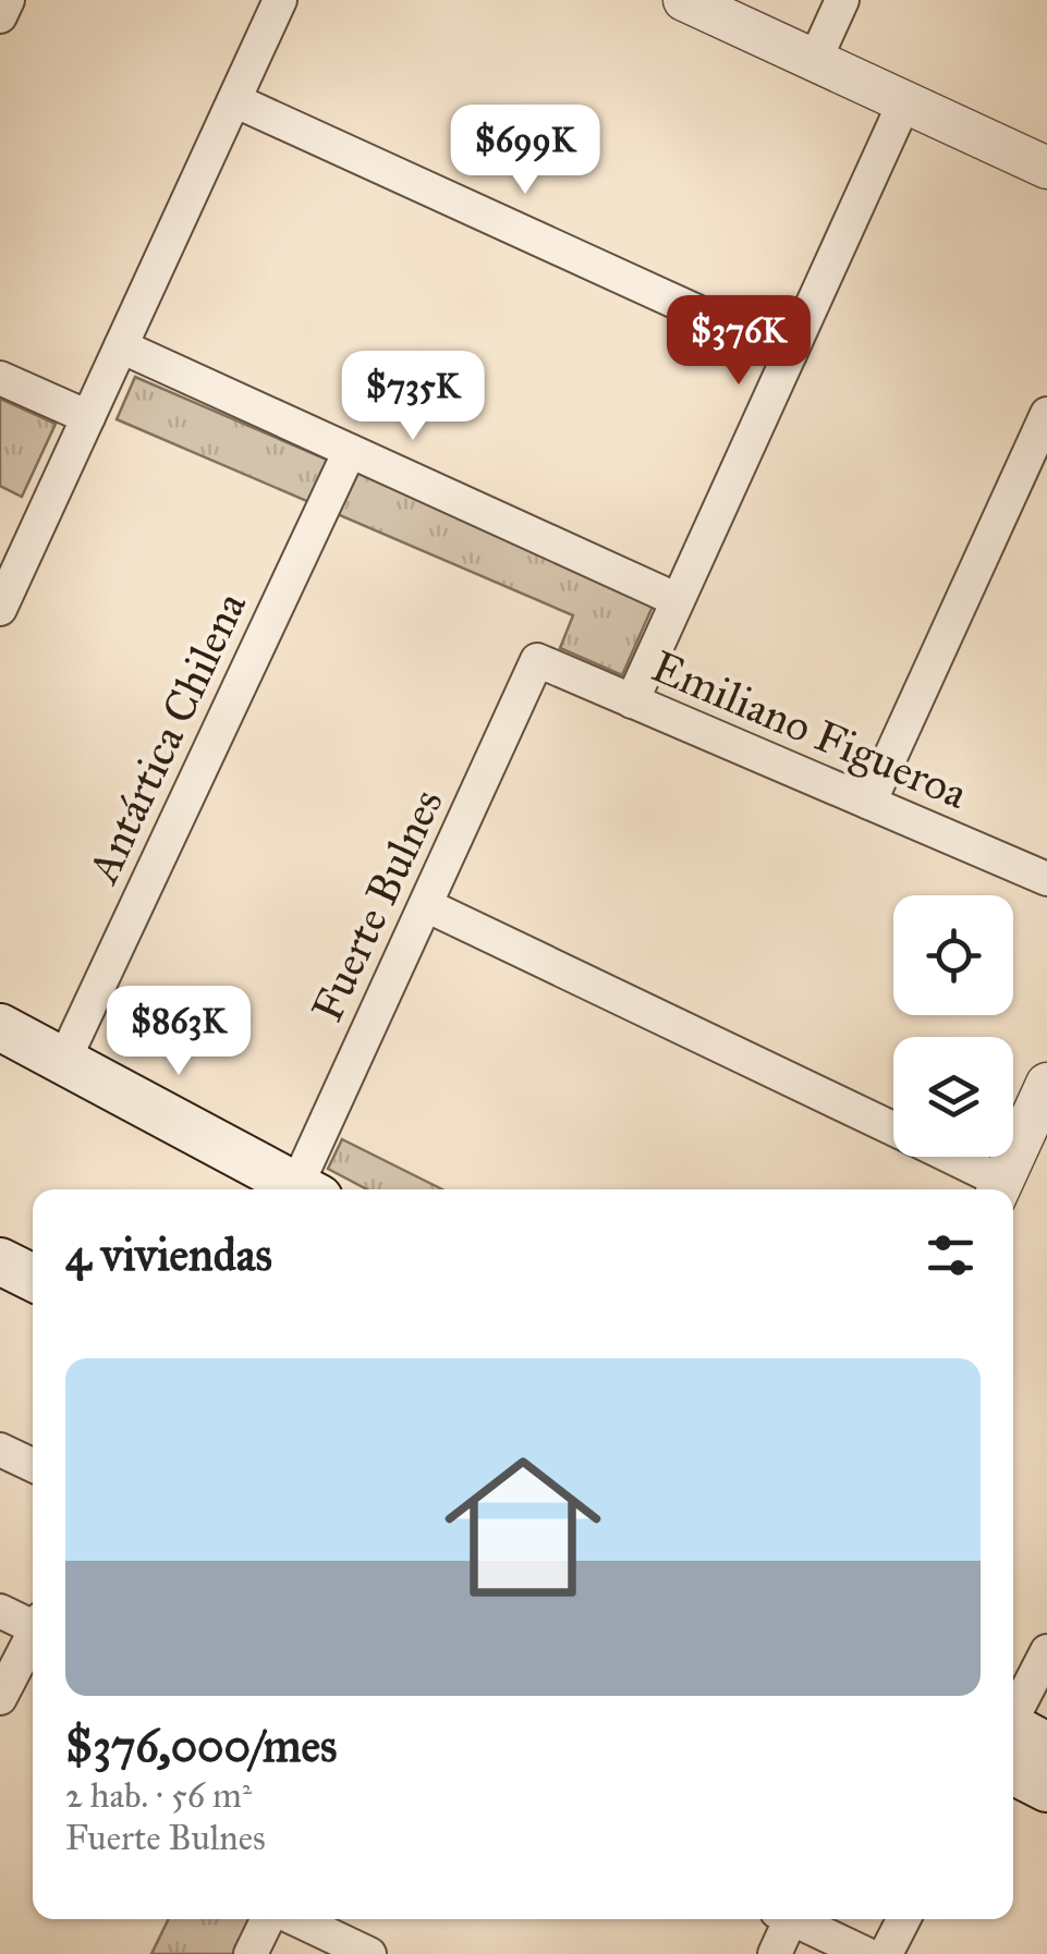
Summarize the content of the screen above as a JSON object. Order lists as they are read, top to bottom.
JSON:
{
  "streets": {
    "street": ["Emiliano Figueroa", "Antártica Chilena", "Fuerte Bulnes"]
  },
  "crossings": [
    ["Emiliano Figueroa", "Antártica Chilena"],
    ["Emiliano Figueroa", "Fuerte Bulnes"]
  ],
  "page": {
    "price": [
      "$699K",
      "$376K",
      "$735K",
      "$863K"
    ],
    "heading": "4 viviendas",
    "list": [
      {
        "name": "$376,000/mes",
        "note": "2 hab. · 56 m² · Fuerte Bulnes"
      }
    ]
  }
}
